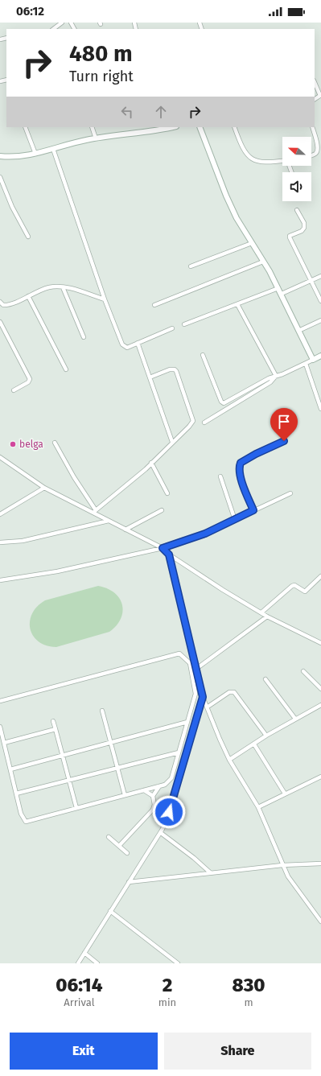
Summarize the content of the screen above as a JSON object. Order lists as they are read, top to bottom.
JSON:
{
  "places": ["belga"],
  "north": "left",
  "page": {
    "status": "06:12",
    "turn": ["480 m", "Turn right"],
    "eta": [
      "06:14",
      "Arrival",
      "2",
      "min",
      "830",
      "m"
    ],
    "buttons": ["Exit", "Share"]
  }
}
